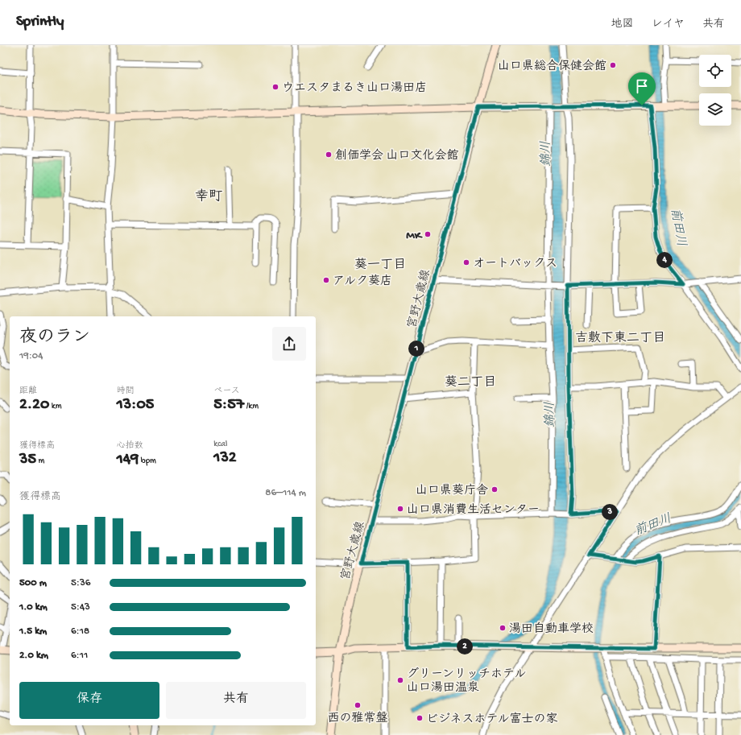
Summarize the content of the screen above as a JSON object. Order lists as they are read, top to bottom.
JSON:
{
  "streets": {
    "street": ["宮野大歳線"]
  },
  "districts": [
    "幸町",
    "葵一丁目",
    "吉敷下東二丁目",
    "葵二丁目"
  ],
  "water": ["錦川", "前田川"],
  "places": [
    "山口県総合保健会館",
    "ウエスタまるき山口湯田店",
    "創価学会 山口文化会館",
    "MK",
    "オートバックス",
    "アルク葵店",
    "山口県葵庁舎",
    "山口県消費生活センター",
    "湯田自動車学校",
    "グリーンリッチホテル 山口湯田温泉",
    "西の雅常盤",
    "ビジネスホテル富士の家"
  ],
  "page": {
    "header": "Sprintly",
    "nav": ["地図", "レイヤ", "共有"],
    "pins": [
      "4",
      "1",
      "3",
      "2"
    ],
    "heading": ["夜のラン", "19:04"],
    "stats": [
      ["距離", "2.20 km"],
      ["時間", "13:05"],
      ["ペース", "5:57 /km"],
      ["獲得標高", "35 m"],
      ["心拍数", "149 bpm"],
      ["kcal", "132"]
    ],
    "chart": ["獲得標高", "86–114 m"],
    "list": [
      {
        "name": "500 m",
        "note": "5:36"
      },
      {
        "name": "1.0 km",
        "note": "5:43"
      },
      {
        "name": "1.5 km",
        "note": "6:18"
      },
      {
        "name": "2.0 km",
        "note": "6:11"
      }
    ],
    "buttons": ["保存", "共有"]
  }
}
